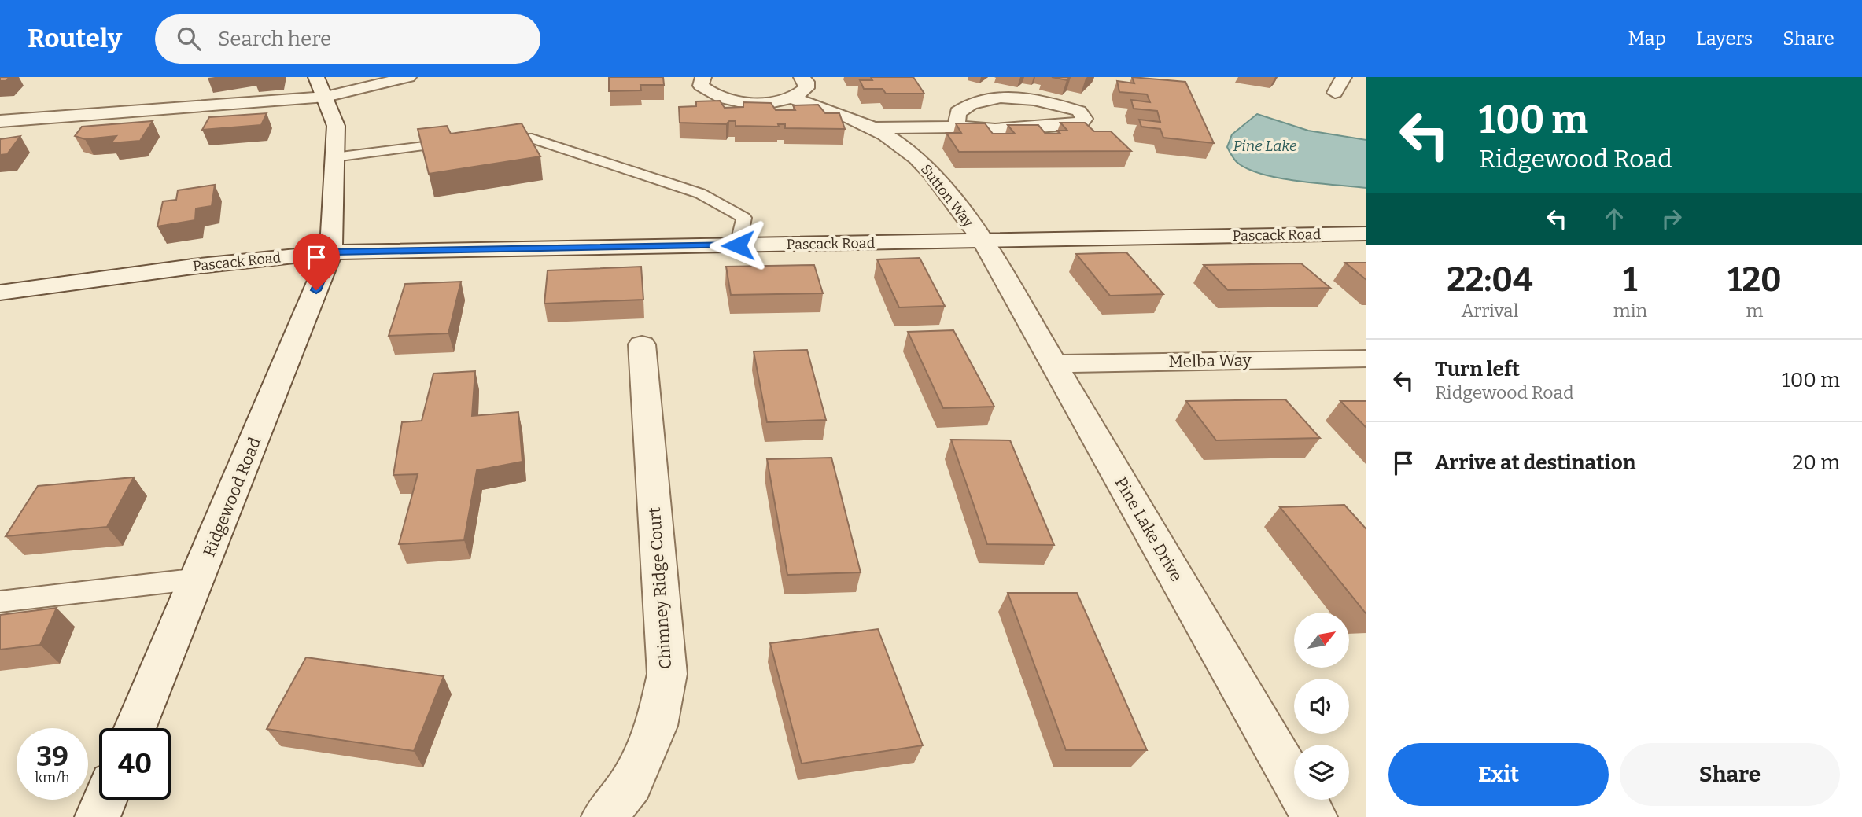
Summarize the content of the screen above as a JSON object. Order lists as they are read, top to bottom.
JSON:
{
  "streets": {
    "street": [
      "Sutton Way",
      "Pascack Road",
      "Melba Way",
      "Ridgewood Road",
      "Pine Lake Drive",
      "Chimney Ridge Court"
    ]
  },
  "crossings": [
    ["Sutton Way", "Pascack Road"],
    ["Sutton Way", "Pine Lake Drive"],
    ["Pascack Road", "Ridgewood Road"],
    ["Pascack Road", "Pine Lake Drive"],
    ["Melba Way", "Pine Lake Drive"]
  ],
  "water": ["Pine Lake"],
  "north": "top right",
  "page": {
    "header": "Routely",
    "search": "Search here",
    "nav": ["Map", "Layers", "Share"],
    "turn": ["100 m", "Ridgewood Road"],
    "eta": [
      "22:04",
      "Arrival",
      "1",
      "min",
      "120",
      "m"
    ],
    "list": [
      {
        "name": "Turn left",
        "note": "Ridgewood Road",
        "value": "100 m"
      },
      {
        "name": "Arrive at destination",
        "value": "20 m"
      }
    ],
    "speed": "39 km/h",
    "limit": "40",
    "buttons": ["Exit", "Share"]
  }
}
